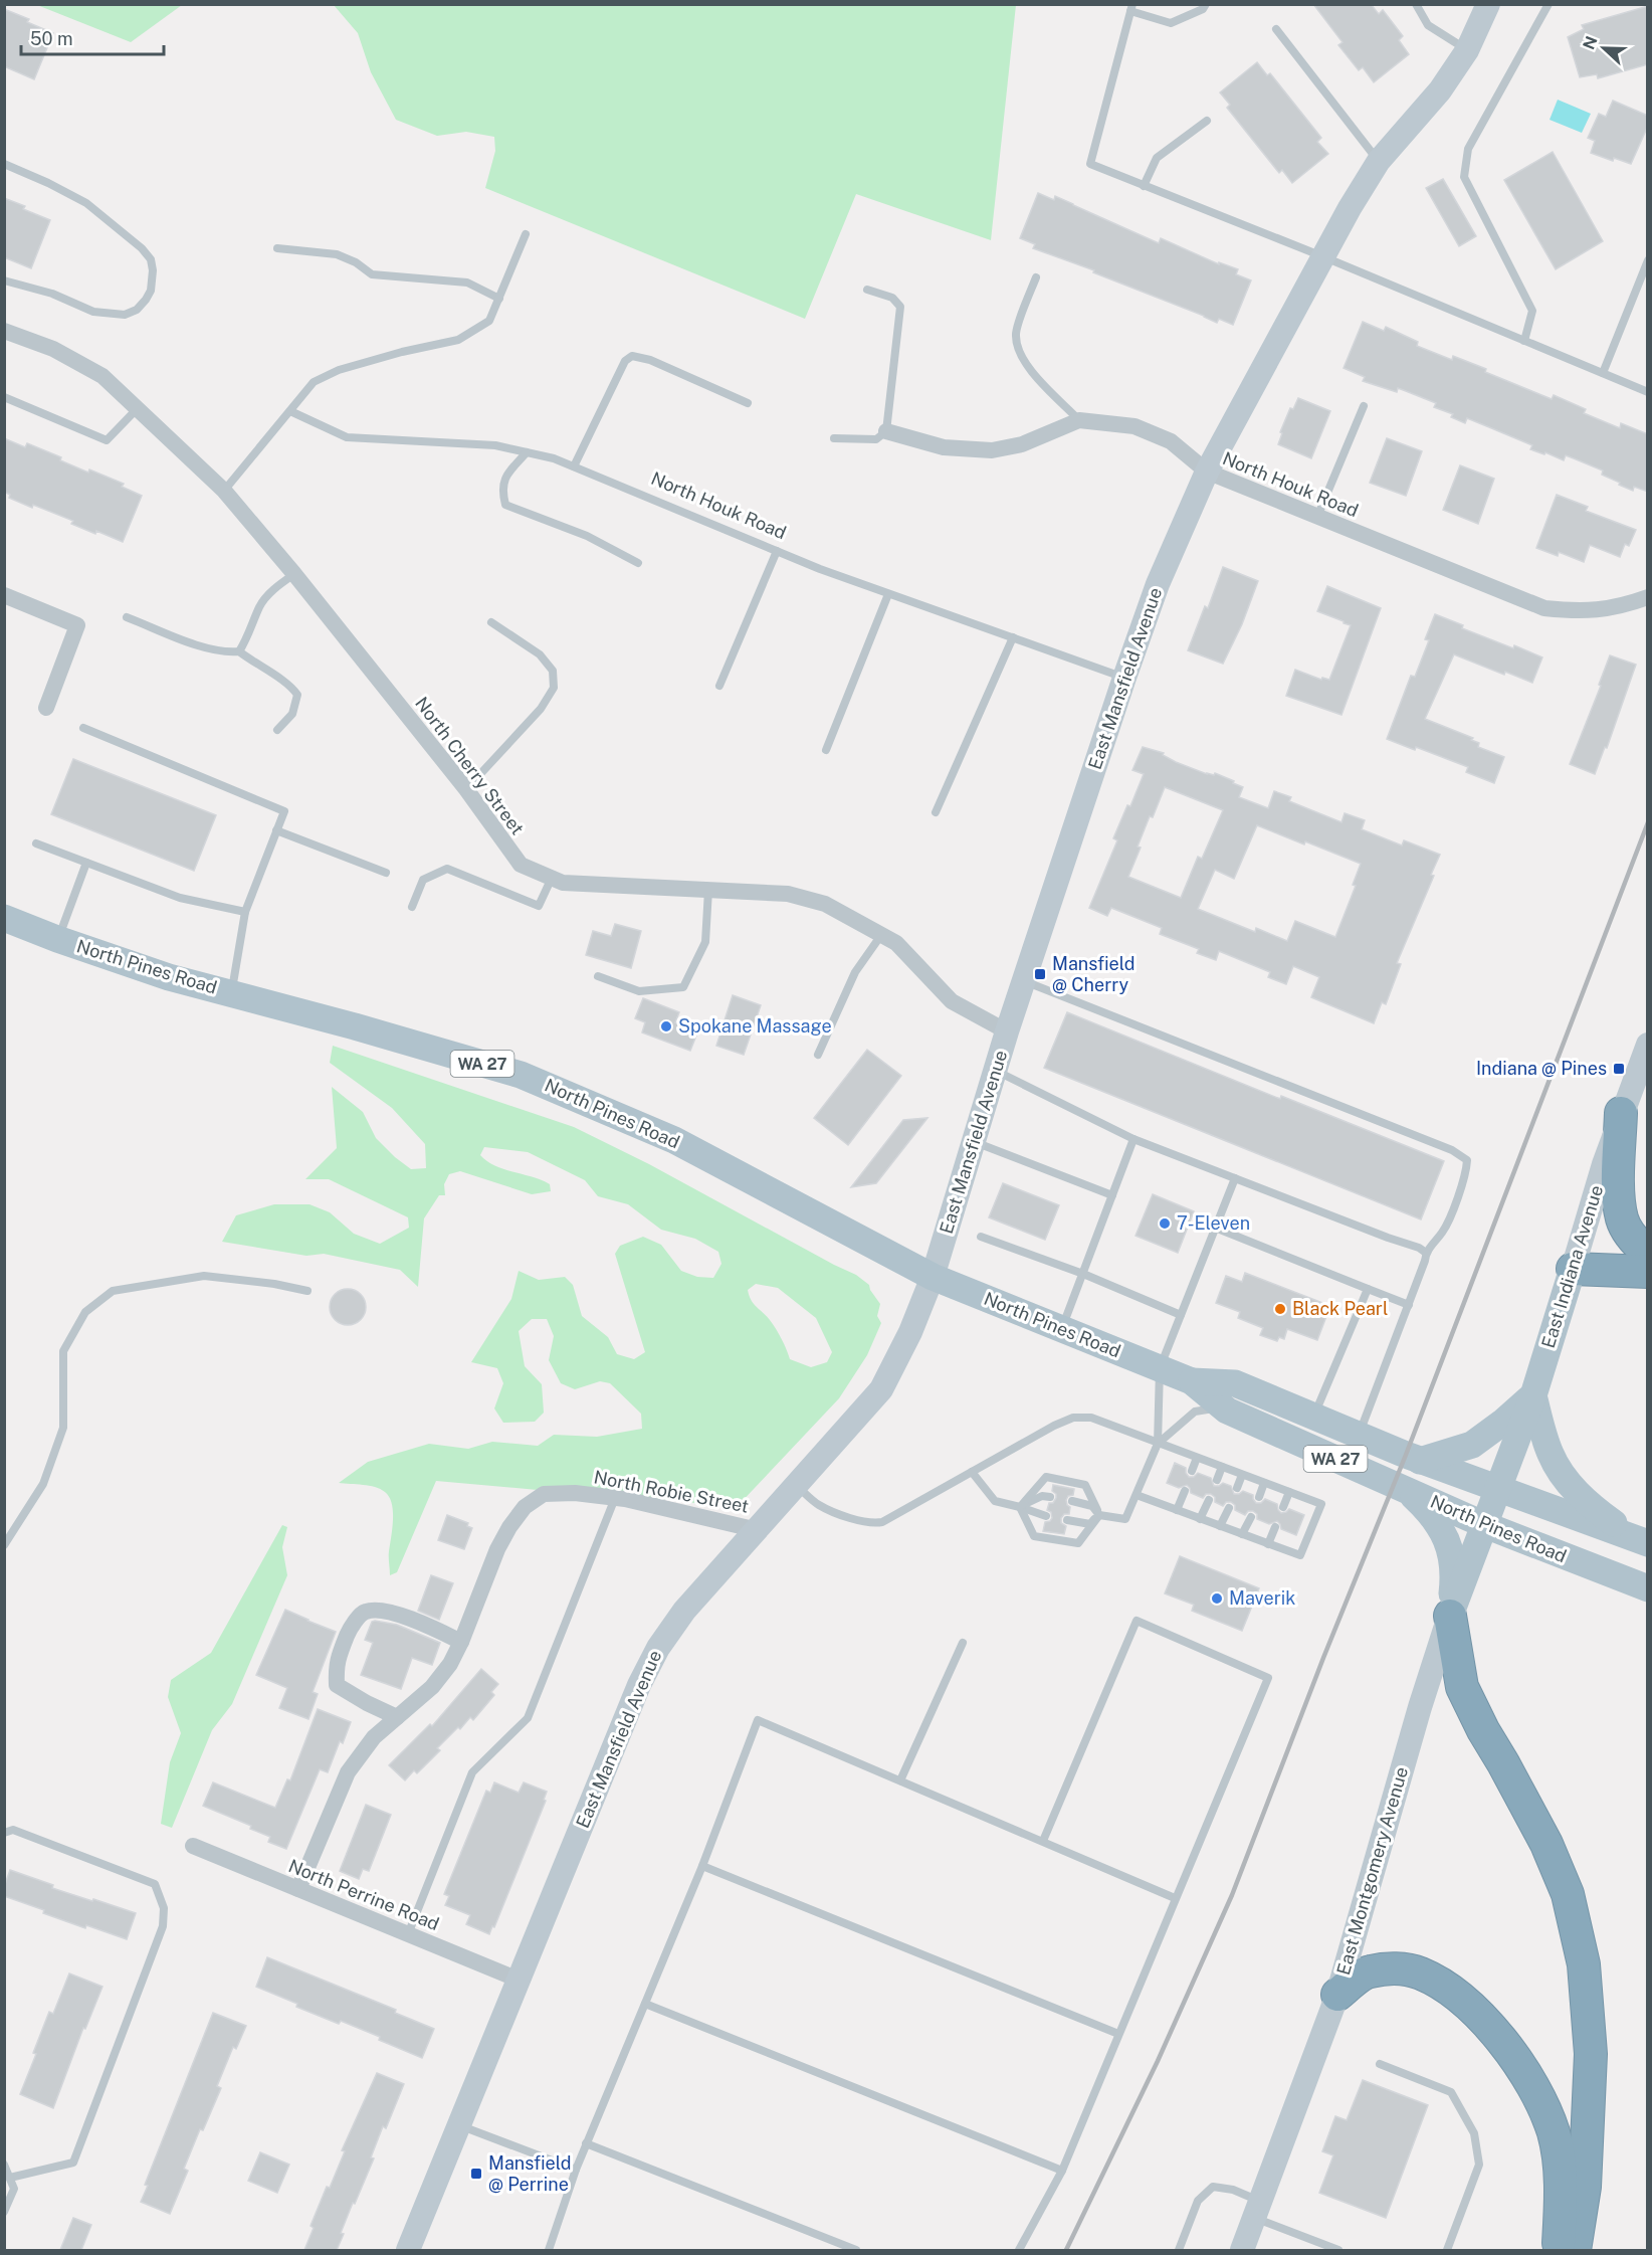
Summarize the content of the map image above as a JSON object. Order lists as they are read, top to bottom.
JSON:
{
  "streets": {
    "main road": [
      "North Pines Road",
      "WA 27",
      "East Indiana Avenue",
      "East Montgomery Avenue"
    ],
    "street": [
      "North Houk Road",
      "East Mansfield Avenue",
      "North Cherry Street",
      "North Robie Street",
      "North Perrine Road"
    ]
  },
  "crossings": [
    ["North Houk Road", "East Mansfield Avenue"],
    ["East Mansfield Avenue", "North Cherry Street"],
    ["East Mansfield Avenue", "North Pines Road"],
    ["East Mansfield Avenue", "North Robie Street"],
    ["East Mansfield Avenue", "North Perrine Road"],
    ["North Pines Road", "East Indiana Avenue"],
    ["North Pines Road", "East Montgomery Avenue"],
    ["East Indiana Avenue", "East Montgomery Avenue"],
    ["North Robie Street", "North Perrine Road"]
  ],
  "places": {
    "transit": ["Mansfield @ Cherry", "Indiana @ Pines", "Mansfield @ Perrine"],
    "other": [
      "Spokane Massage",
      "7-Eleven",
      "Black Pearl",
      "Maverik"
    ]
  },
  "scale_bar": "50 m",
  "north": "left"
}
